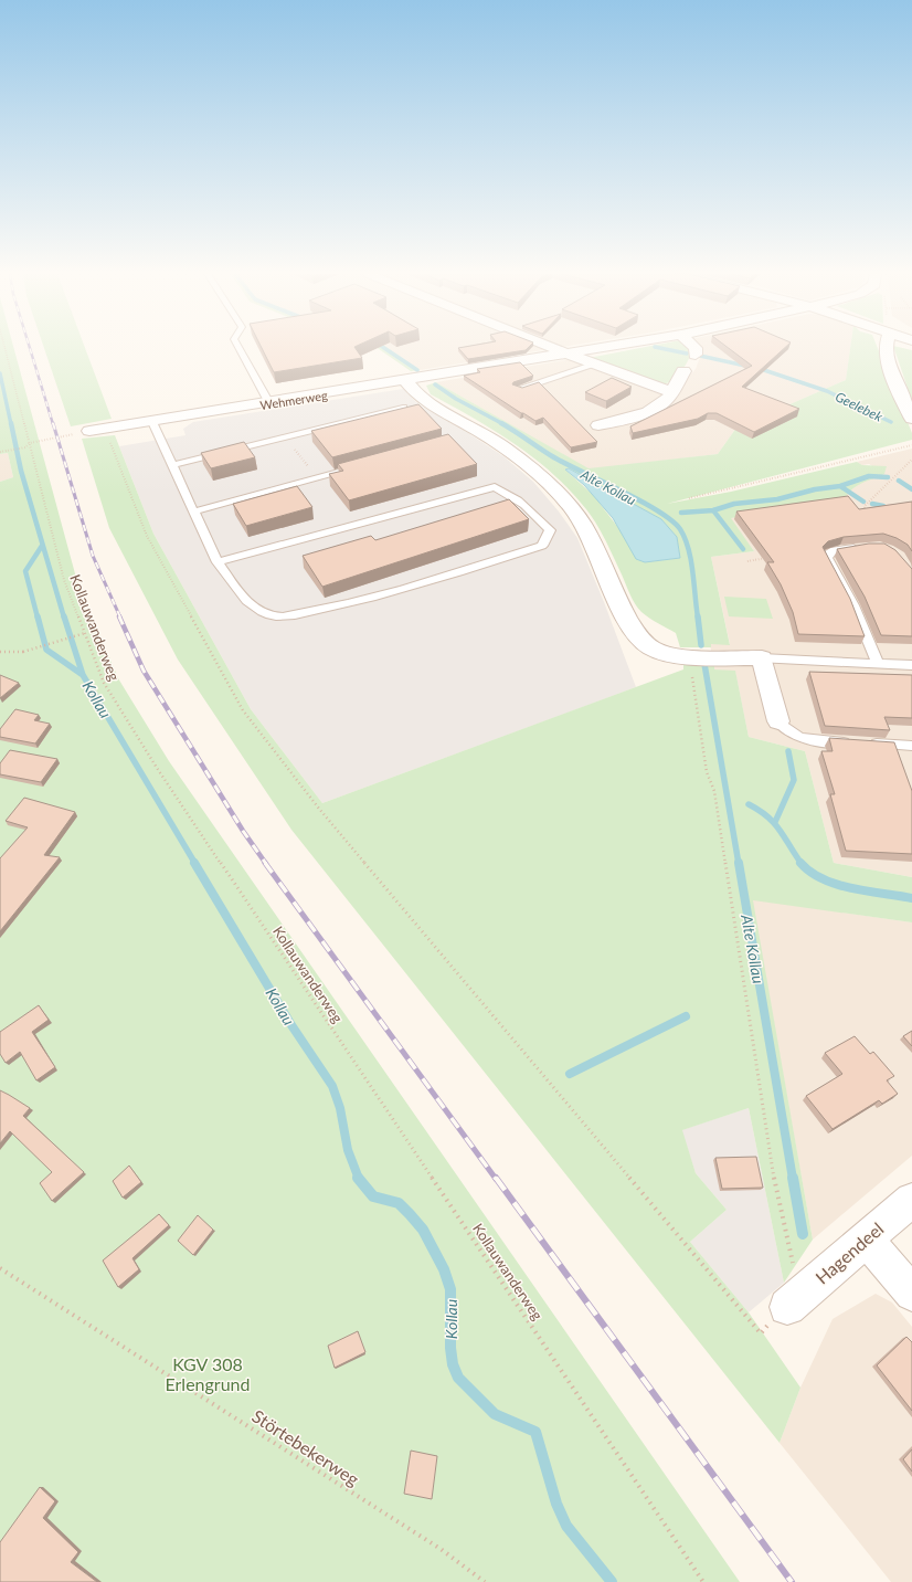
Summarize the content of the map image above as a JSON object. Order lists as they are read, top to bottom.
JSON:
{
  "streets": {
    "street": ["Wehmerweg", "Hagendeel"],
    "path": ["Kollauwanderweg", "Störtebekerweg"]
  },
  "water": ["Geelebek", "Alte Kollau", "Kollau"],
  "parks": ["KGV 308 Erlengrund"]
}
